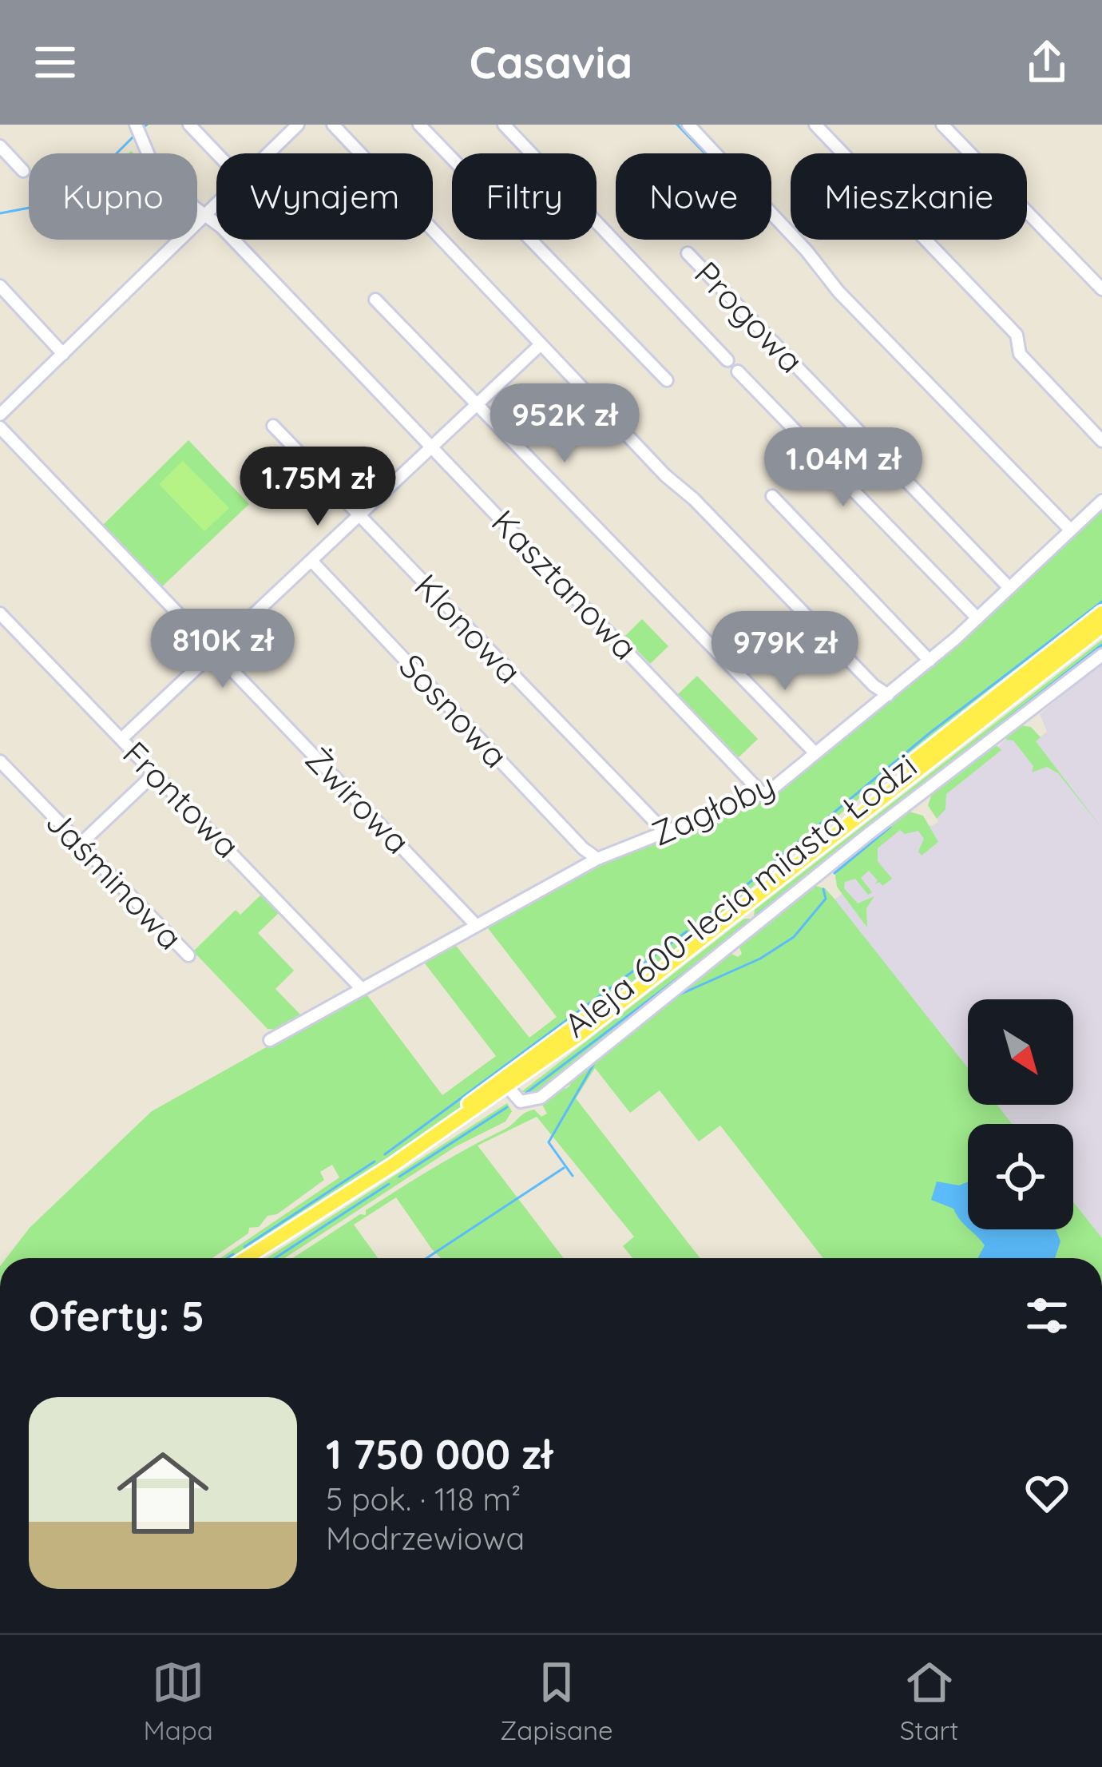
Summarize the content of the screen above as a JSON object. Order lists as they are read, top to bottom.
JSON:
{
  "streets": {
    "main road": ["Aleja 600-lecia miasta Łodzi"],
    "street": [
      "Progowa",
      "Kasztanowa",
      "Klonowa",
      "Sosnowa",
      "Frontowa",
      "Żwirowa",
      "Zagłoby",
      "Jaśminowa"
    ]
  },
  "crossings": [
    ["Progowa", "Zagłoby"],
    ["Kasztanowa", "Zagłoby"],
    ["Klonowa", "Zagłoby"],
    ["Sosnowa", "Zagłoby"],
    ["Frontowa", "Zagłoby"],
    ["Żwirowa", "Zagłoby"]
  ],
  "north": "bottom right",
  "page": {
    "header": "Casavia",
    "chip": [
      "Kupno",
      "Wynajem",
      "Filtry",
      "Nowe",
      "Mieszkanie"
    ],
    "price": [
      "952K zł",
      "1.04M zł",
      "1.75M zł",
      "810K zł",
      "979K zł"
    ],
    "heading": "Oferty: 5",
    "list": [
      {
        "name": "1 750 000 zł",
        "note": "5 pok. · 118 m² · Modrzewiowa"
      }
    ],
    "tabs": ["Mapa", "Zapisane", "Start"]
  }
}
